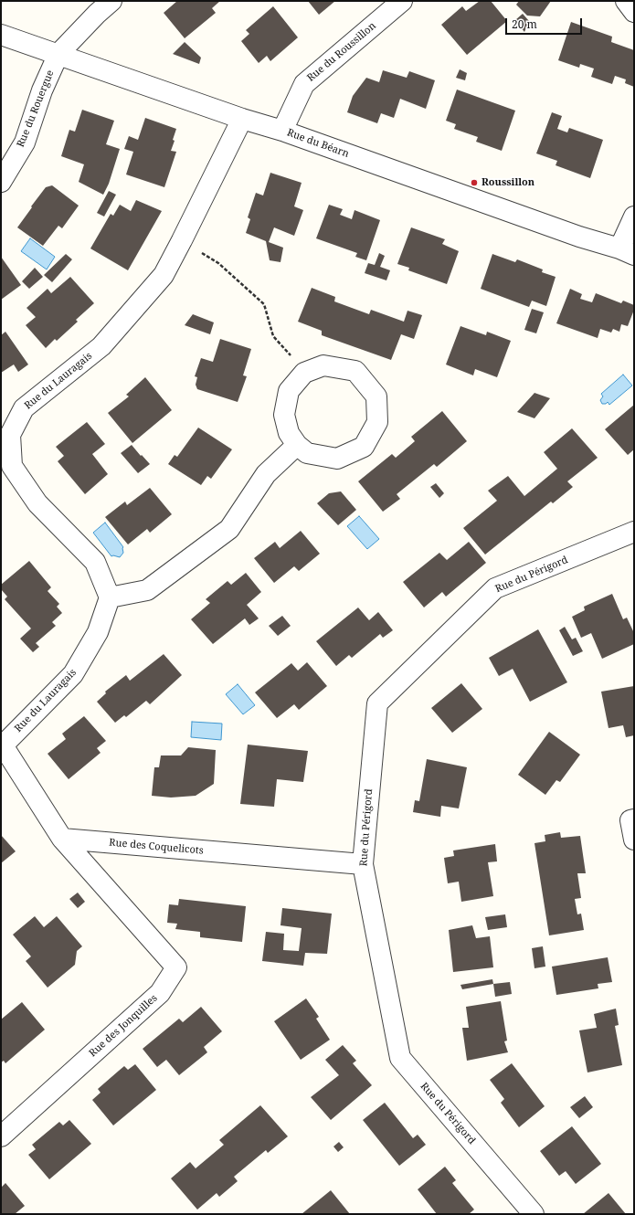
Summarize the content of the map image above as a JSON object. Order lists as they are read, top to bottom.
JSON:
{
  "streets": {
    "street": [
      "Rue du Roussillon",
      "Rue du Rouergue",
      "Rue du Béarn",
      "Rue du Lauragais",
      "Rue du Périgord",
      "Rue des Coquelicots",
      "Rue des Jonquilles"
    ]
  },
  "crossings": [
    ["Rue du Roussillon", "Rue du Béarn"],
    ["Rue du Rouergue", "Rue du Béarn"],
    ["Rue du Béarn", "Rue du Lauragais"],
    ["Rue du Périgord", "Rue des Coquelicots"],
    ["Rue des Coquelicots", "Rue des Jonquilles"]
  ],
  "places": ["Roussillon"],
  "scale_bar": "20 m"
}
